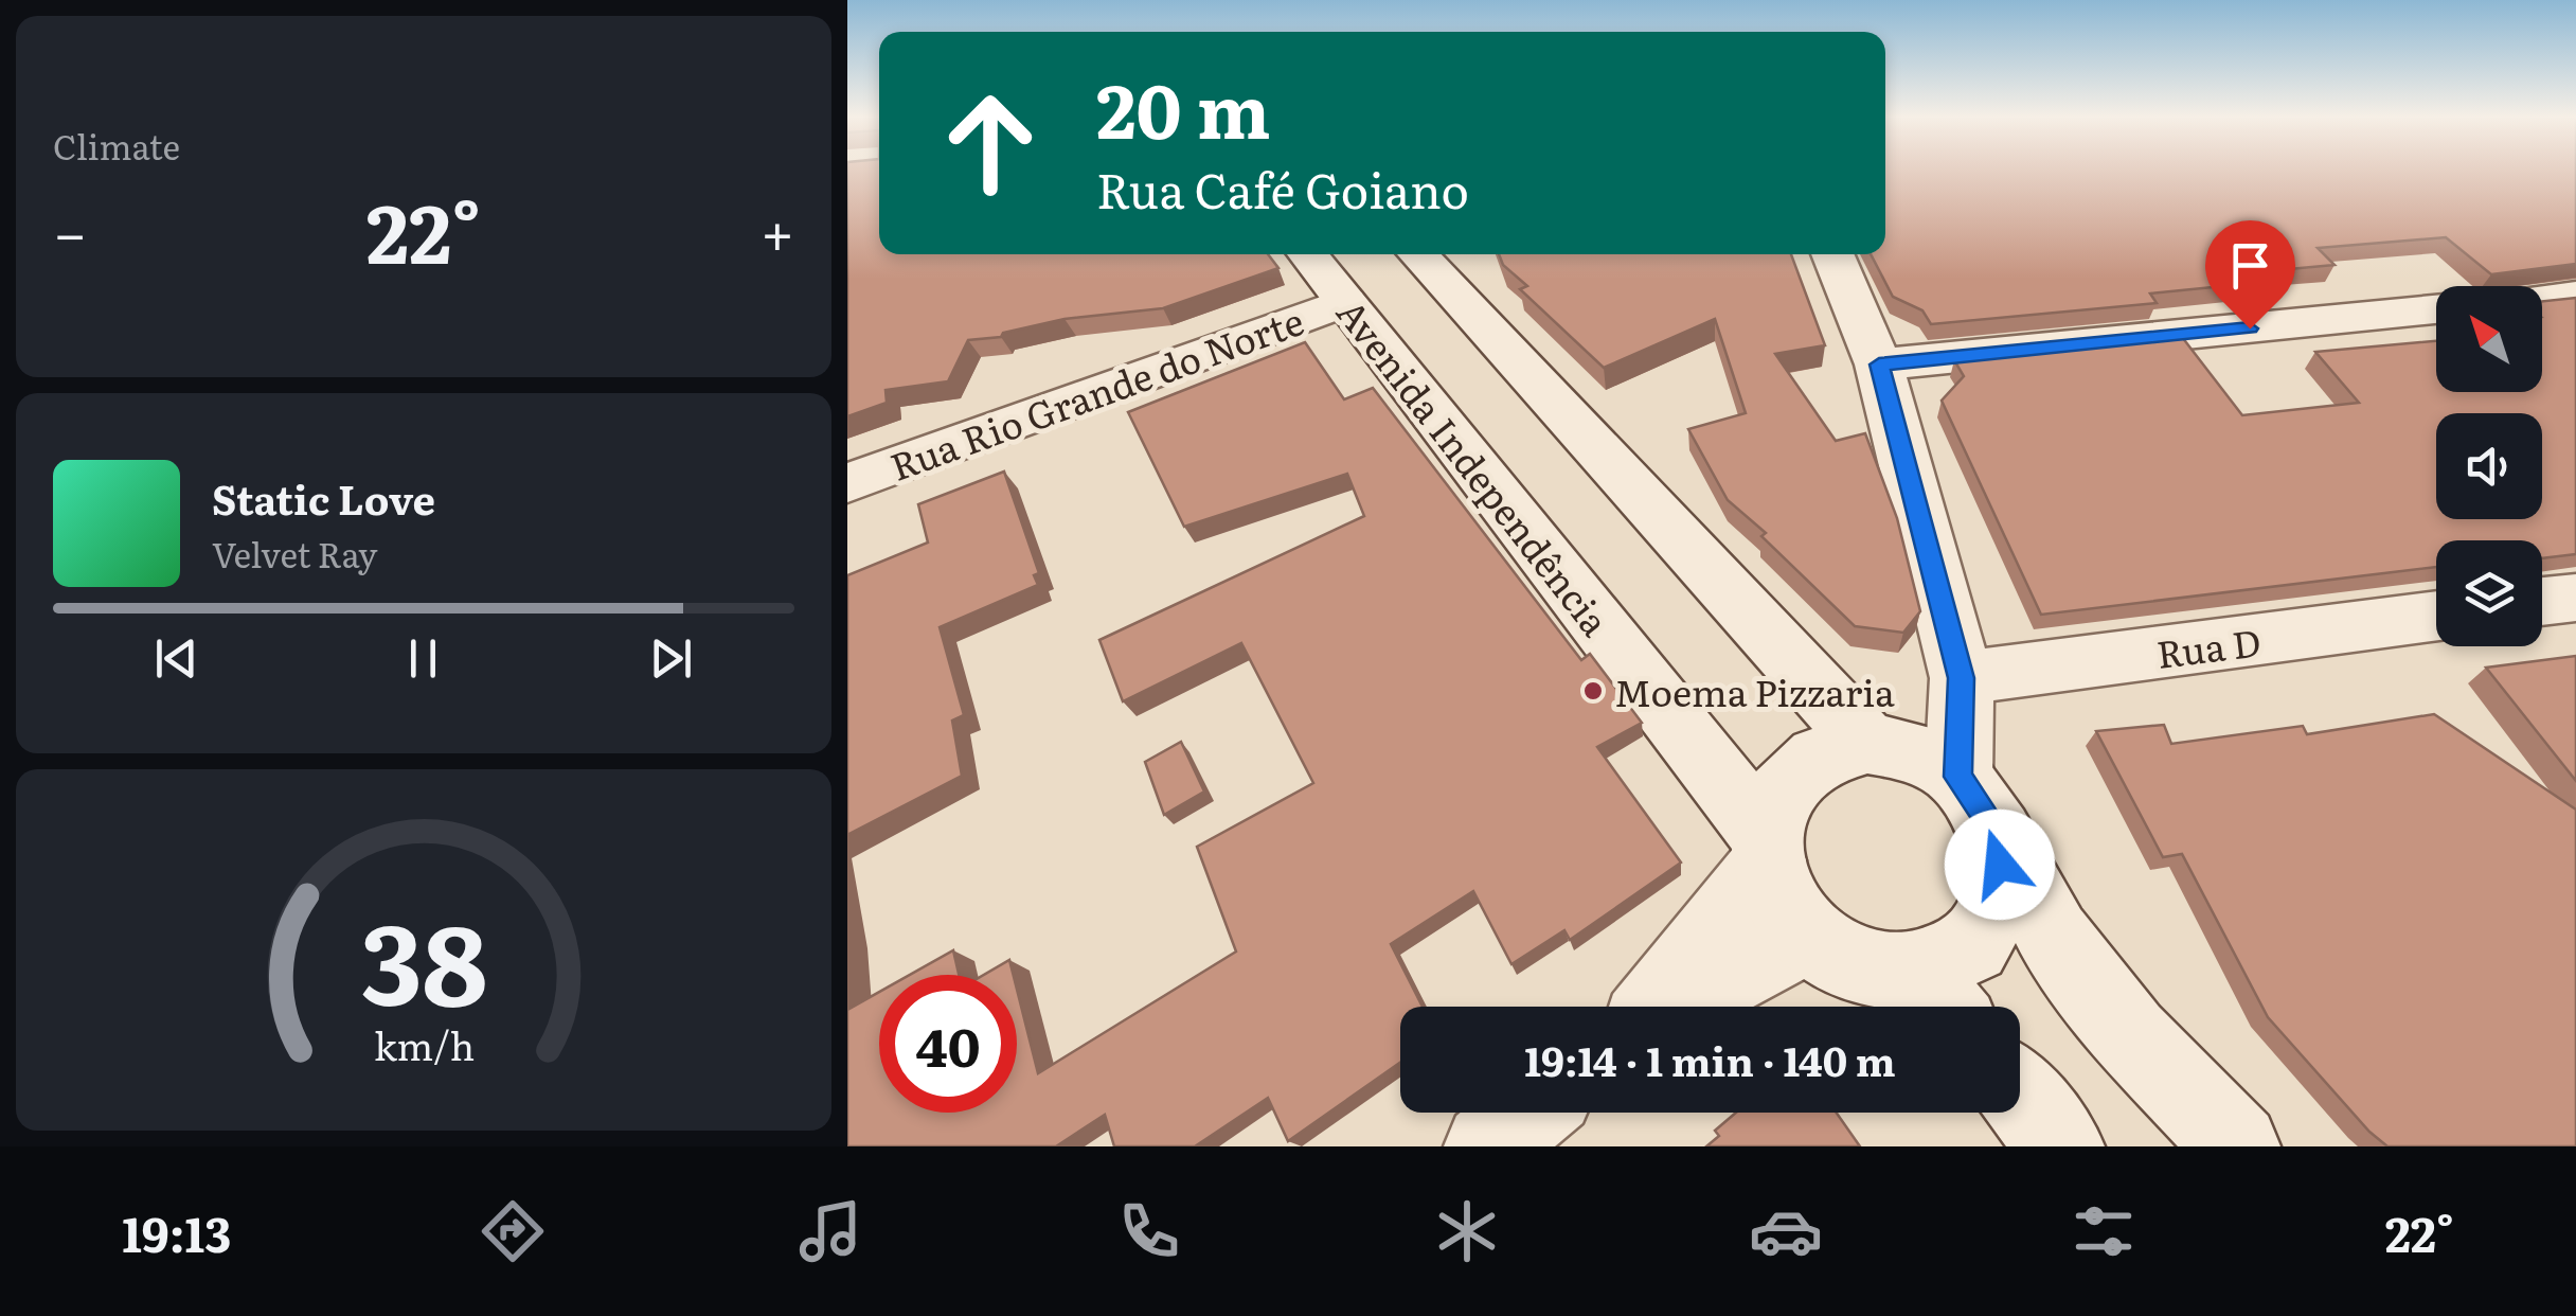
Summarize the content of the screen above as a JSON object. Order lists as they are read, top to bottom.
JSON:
{
  "streets": {
    "street": ["Rua Rio Grande do Norte", "Avenida Independência", "Rua D"]
  },
  "crossings": [
    ["Rua Rio Grande do Norte", "Avenida Independência"]
  ],
  "places": ["Moema Pizzaria"],
  "north": "top left",
  "page": {
    "tile": "Climate",
    "turn": ["20 m", "Rua Café Goiano"],
    "heat": ["−", "22°", "+"],
    "song": ["Static Love", "Velvet Ray"],
    "limit": "40",
    "trip": "19:14 · 1 min · 140 m",
    "tabs": ["19:13", "22°"],
    "gauge": ["38", "km/h"]
  }
}
